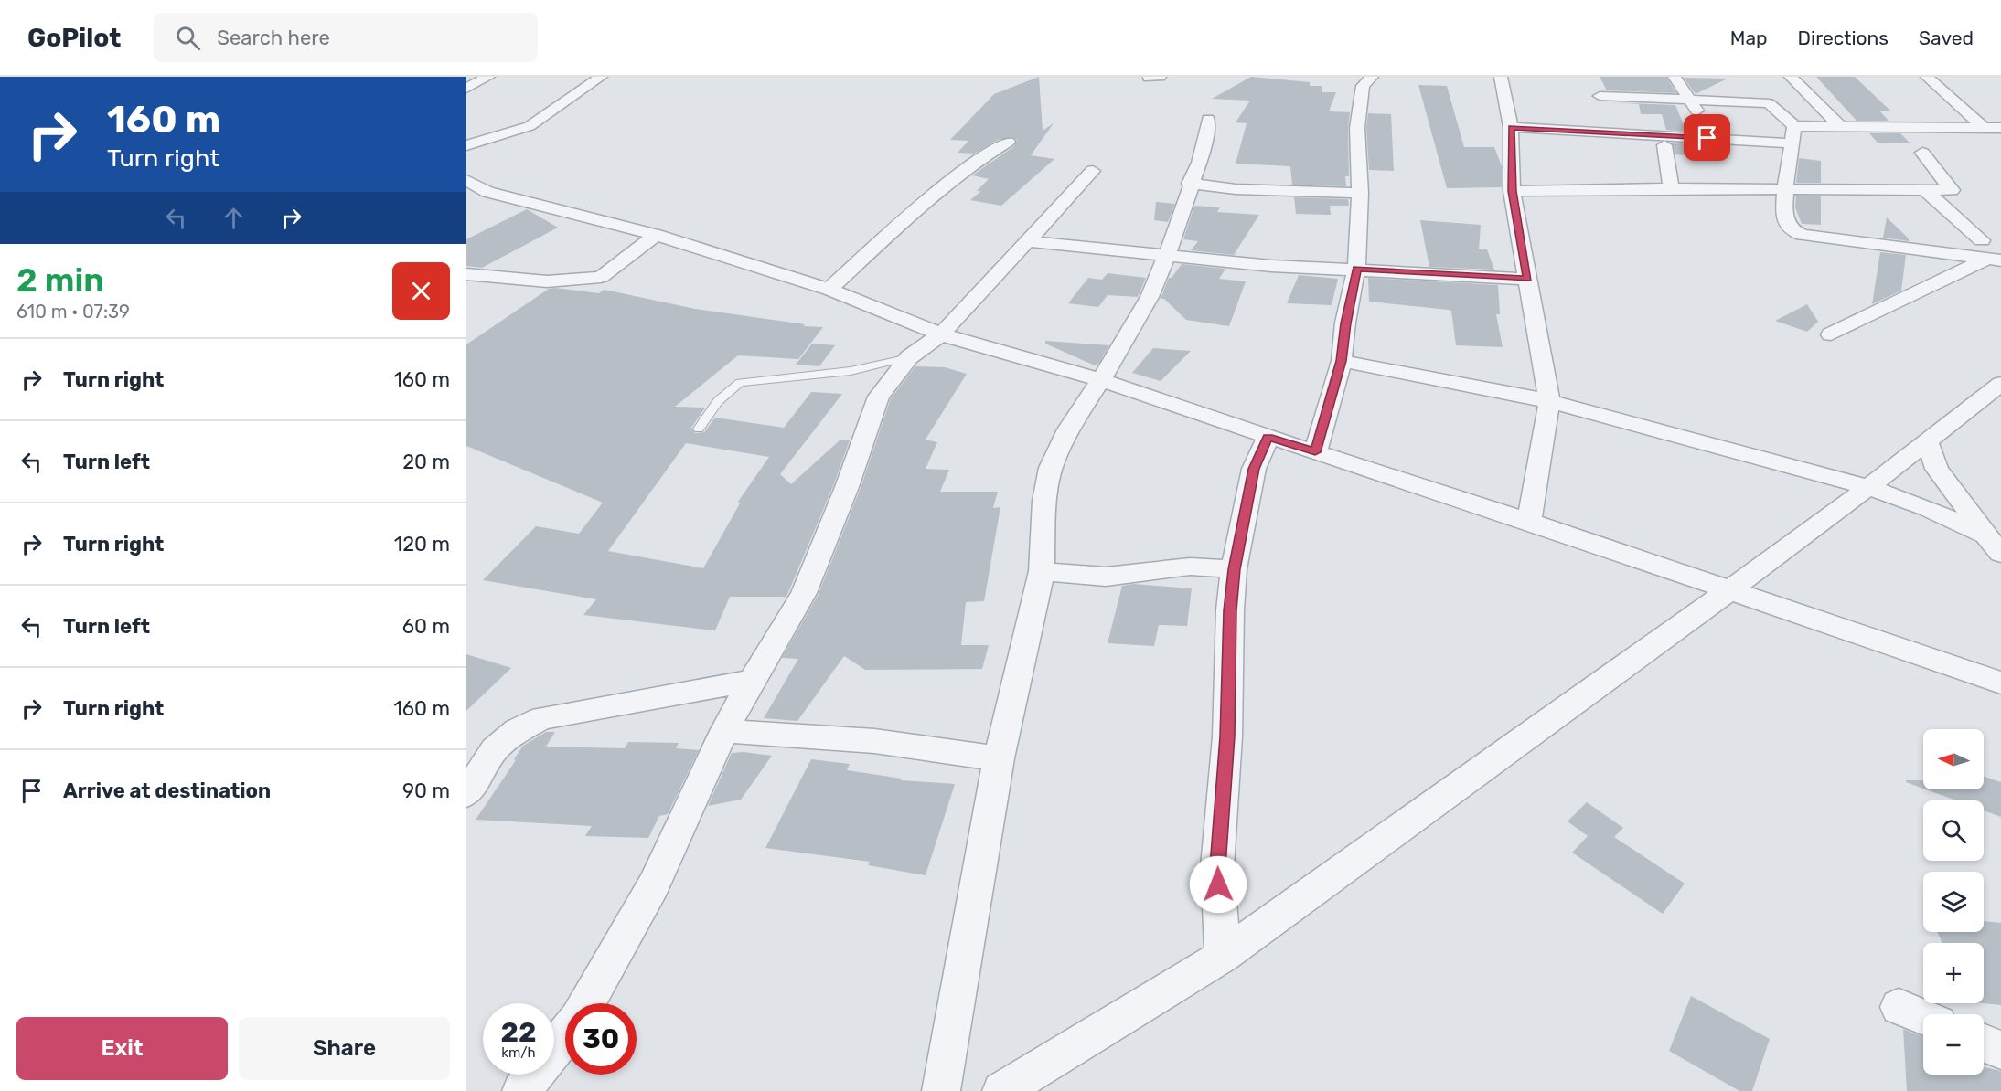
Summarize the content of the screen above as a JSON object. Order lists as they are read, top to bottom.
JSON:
{
  "north": "left",
  "page": {
    "header": "GoPilot",
    "search": "Search here",
    "nav": ["Map", "Directions", "Saved"],
    "turn": ["160 m", "Turn right"],
    "heading": ["2 min", "610 m · 07:39"],
    "list": [
      {
        "name": "Turn right",
        "value": "160 m"
      },
      {
        "name": "Turn left",
        "value": "20 m"
      },
      {
        "name": "Turn right",
        "value": "120 m"
      },
      {
        "name": "Turn left",
        "value": "60 m"
      },
      {
        "name": "Turn right",
        "value": "160 m"
      },
      {
        "name": "Arrive at destination",
        "value": "90 m"
      }
    ],
    "map_buttons": ["+", "−"],
    "speed": "22 km/h",
    "limit": "30",
    "buttons": ["Exit", "Share"]
  }
}
